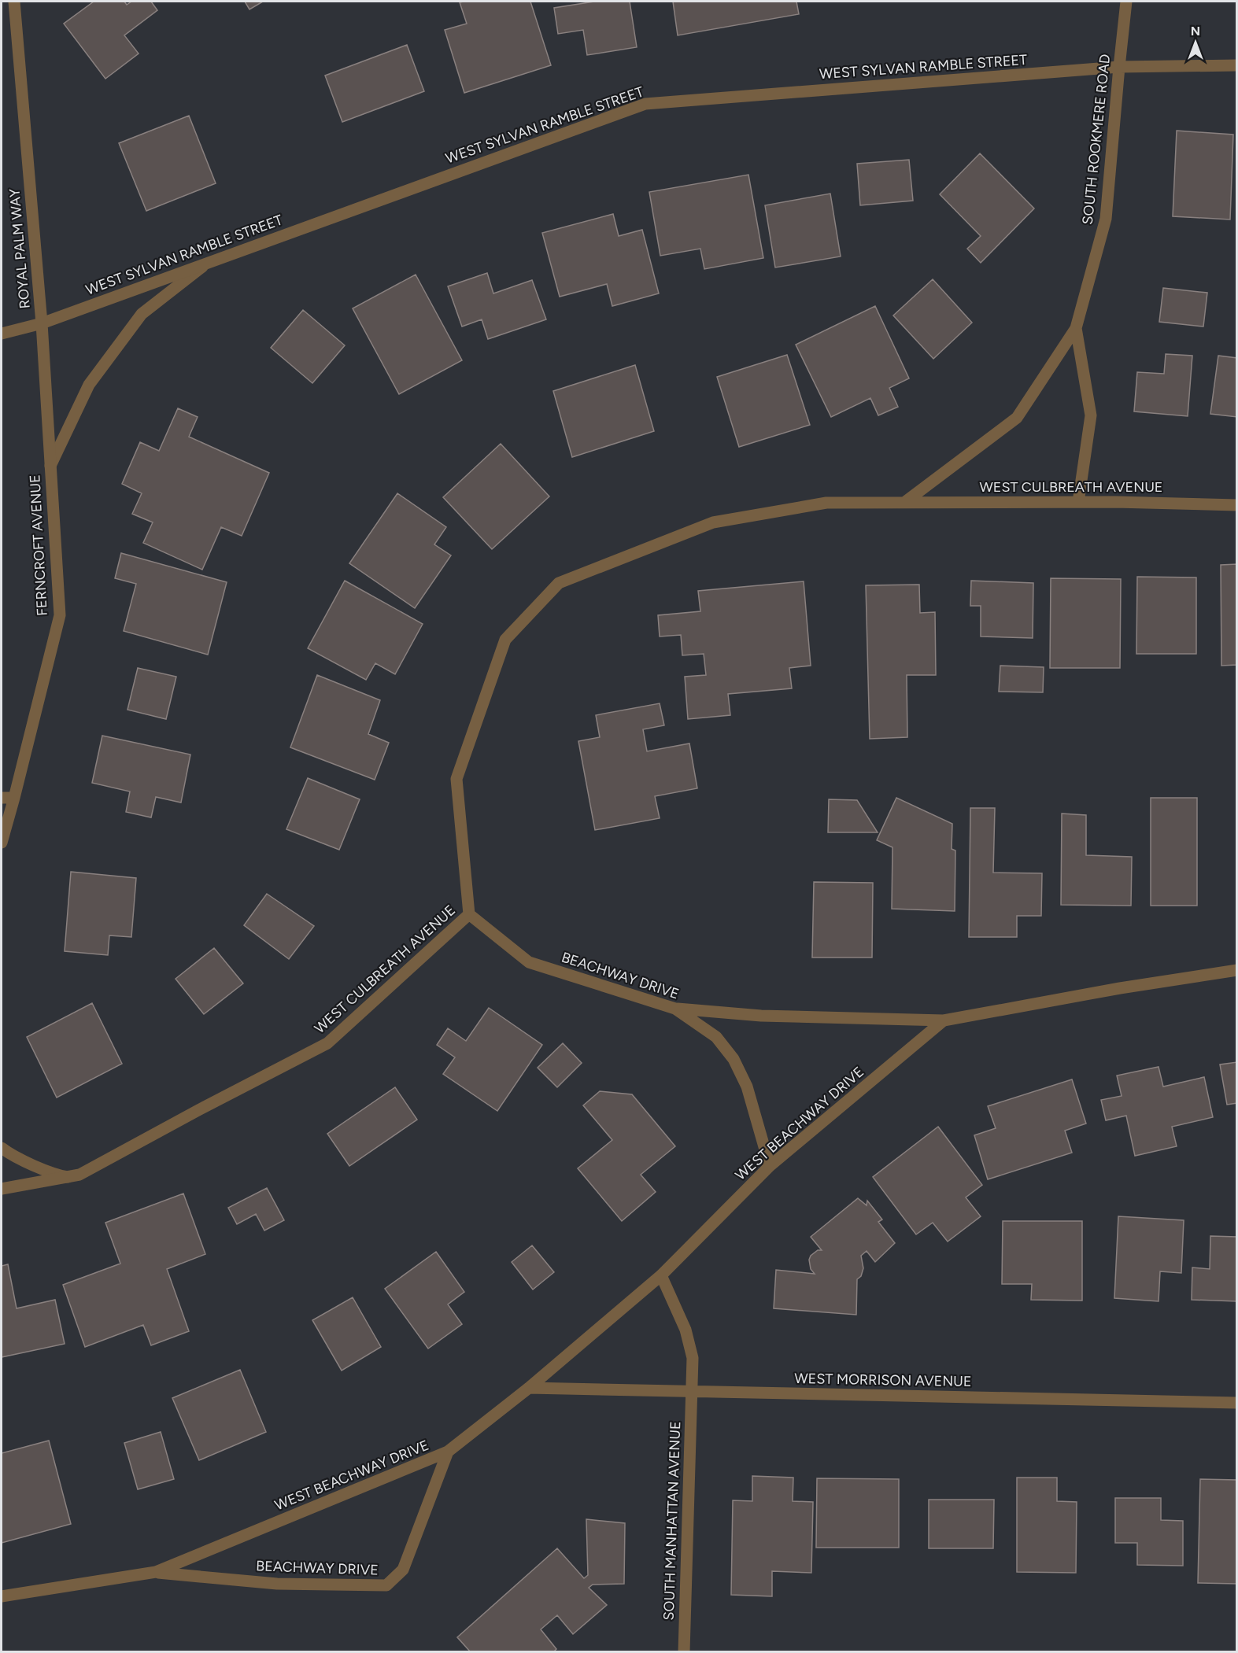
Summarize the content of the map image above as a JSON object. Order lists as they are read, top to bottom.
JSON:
{
  "streets": {
    "street": [
      "WEST SYLVAN RAMBLE STREET",
      "SOUTH ROOKMERE ROAD",
      "ROYAL PALM WAY",
      "WEST CULBREATH AVENUE",
      "FERNCROFT AVENUE",
      "BEACHWAY DRIVE",
      "WEST BEACHWAY DRIVE",
      "WEST MORRISON AVENUE",
      "SOUTH MANHATTAN AVENUE"
    ]
  },
  "crossings": [
    ["WEST SYLVAN RAMBLE STREET", "SOUTH ROOKMERE ROAD"],
    ["WEST SYLVAN RAMBLE STREET", "ROYAL PALM WAY"],
    ["WEST SYLVAN RAMBLE STREET", "FERNCROFT AVENUE"],
    ["SOUTH ROOKMERE ROAD", "WEST CULBREATH AVENUE"],
    ["ROYAL PALM WAY", "FERNCROFT AVENUE"],
    ["WEST CULBREATH AVENUE", "BEACHWAY DRIVE"],
    ["BEACHWAY DRIVE", "WEST BEACHWAY DRIVE"],
    ["WEST BEACHWAY DRIVE", "WEST MORRISON AVENUE"],
    ["WEST MORRISON AVENUE", "SOUTH MANHATTAN AVENUE"]
  ],
  "north": "top"
}
